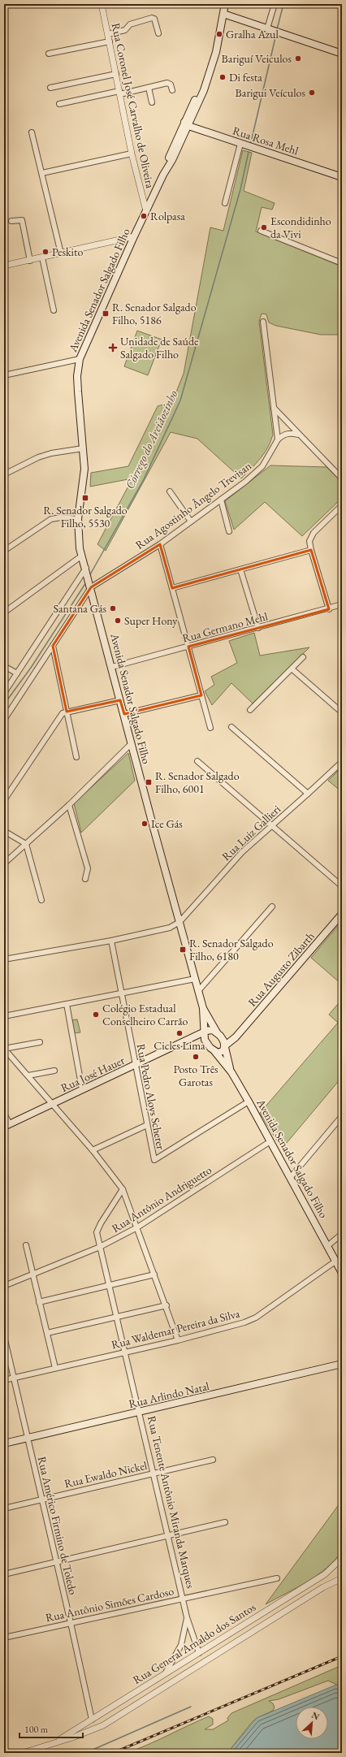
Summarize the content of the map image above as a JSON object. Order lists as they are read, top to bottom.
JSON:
{
  "streets": {
    "main road": [
      "Rua Rosa Mehl",
      "Avenida Senador Salgado Filho",
      "Rua Augusto Zibarth",
      "Rua José Hauer",
      "Rua Arlindo Natal"
    ],
    "street": [
      "Rua Coronel José Carvalho de Oliveira",
      "Rua Agostinho Ângelo Trevisan",
      "Rua Germano Mehl",
      "Rua Luiz Gallieri",
      "Rua Pedro Aloys Scherer",
      "Rua Antônio Andriguetto",
      "Rua Waldemar Pereira da Silva",
      "Rua Ewaldo Nickel",
      "Rua Tenente Antônio Miranda Marques",
      "Rua Américo Firmino de Toledo",
      "Rua Antônio Simões Cardoso",
      "Rua General Arnaldo dos Santos"
    ]
  },
  "crossings": [
    ["Rua Coronel José Carvalho de Oliveira", "Avenida Senador Salgado Filho"],
    ["Rua Rosa Mehl", "Avenida Senador Salgado Filho"],
    ["Avenida Senador Salgado Filho", "Rua Agostinho Ângelo Trevisan"],
    ["Avenida Senador Salgado Filho", "Rua Germano Mehl"],
    ["Avenida Senador Salgado Filho", "Rua Luiz Gallieri"],
    ["Avenida Senador Salgado Filho", "Rua Augusto Zibarth"],
    ["Avenida Senador Salgado Filho", "Rua José Hauer"],
    ["Avenida Senador Salgado Filho", "Rua Pedro Aloys Scherer"],
    ["Avenida Senador Salgado Filho", "Rua Antônio Andriguetto"],
    ["Avenida Senador Salgado Filho", "Rua Waldemar Pereira da Silva"],
    ["Rua José Hauer", "Rua Pedro Aloys Scherer"],
    ["Rua Antônio Andriguetto", "Rua Tenente Antônio Miranda Marques"],
    ["Rua Waldemar Pereira da Silva", "Rua Tenente Antônio Miranda Marques"],
    ["Rua Waldemar Pereira da Silva", "Rua Américo Firmino de Toledo"],
    ["Rua Arlindo Natal", "Rua Tenente Antônio Miranda Marques"],
    ["Rua Arlindo Natal", "Rua Américo Firmino de Toledo"],
    ["Rua Ewaldo Nickel", "Rua Tenente Antônio Miranda Marques"],
    ["Rua Ewaldo Nickel", "Rua Américo Firmino de Toledo"],
    ["Rua Tenente Antônio Miranda Marques", "Rua Antônio Simões Cardoso"],
    ["Rua Tenente Antônio Miranda Marques", "Rua General Arnaldo dos Santos"],
    ["Rua Américo Firmino de Toledo", "Rua Antônio Simões Cardoso"],
    ["Rua Américo Firmino de Toledo", "Rua General Arnaldo dos Santos"]
  ],
  "water": ["Córrego do Areiãozinho"],
  "places": {
    "other": [
      "Gralha Azul",
      "Bariguí Veiculos",
      "Di festa",
      "Barigui Veículos",
      "Rolpasa",
      "Escondidinho da Vivi",
      "Peskito",
      "Santana Gás",
      "Super Hony",
      "Ice Gás",
      "Colégio Estadual Conselheiro Carrão",
      "Cicles Lima",
      "Posto Três Garotas"
    ],
    "transit": [
      "R. Senador Salgado Filho, 5186",
      "R. Senador Salgado Filho, 5530",
      "R. Senador Salgado Filho, 6001",
      "R. Senador Salgado Filho, 6180"
    ],
    "health": ["Unidade de Saúde Salgado Filho"]
  },
  "scale_bar": "100 m",
  "north": "top right"
}
